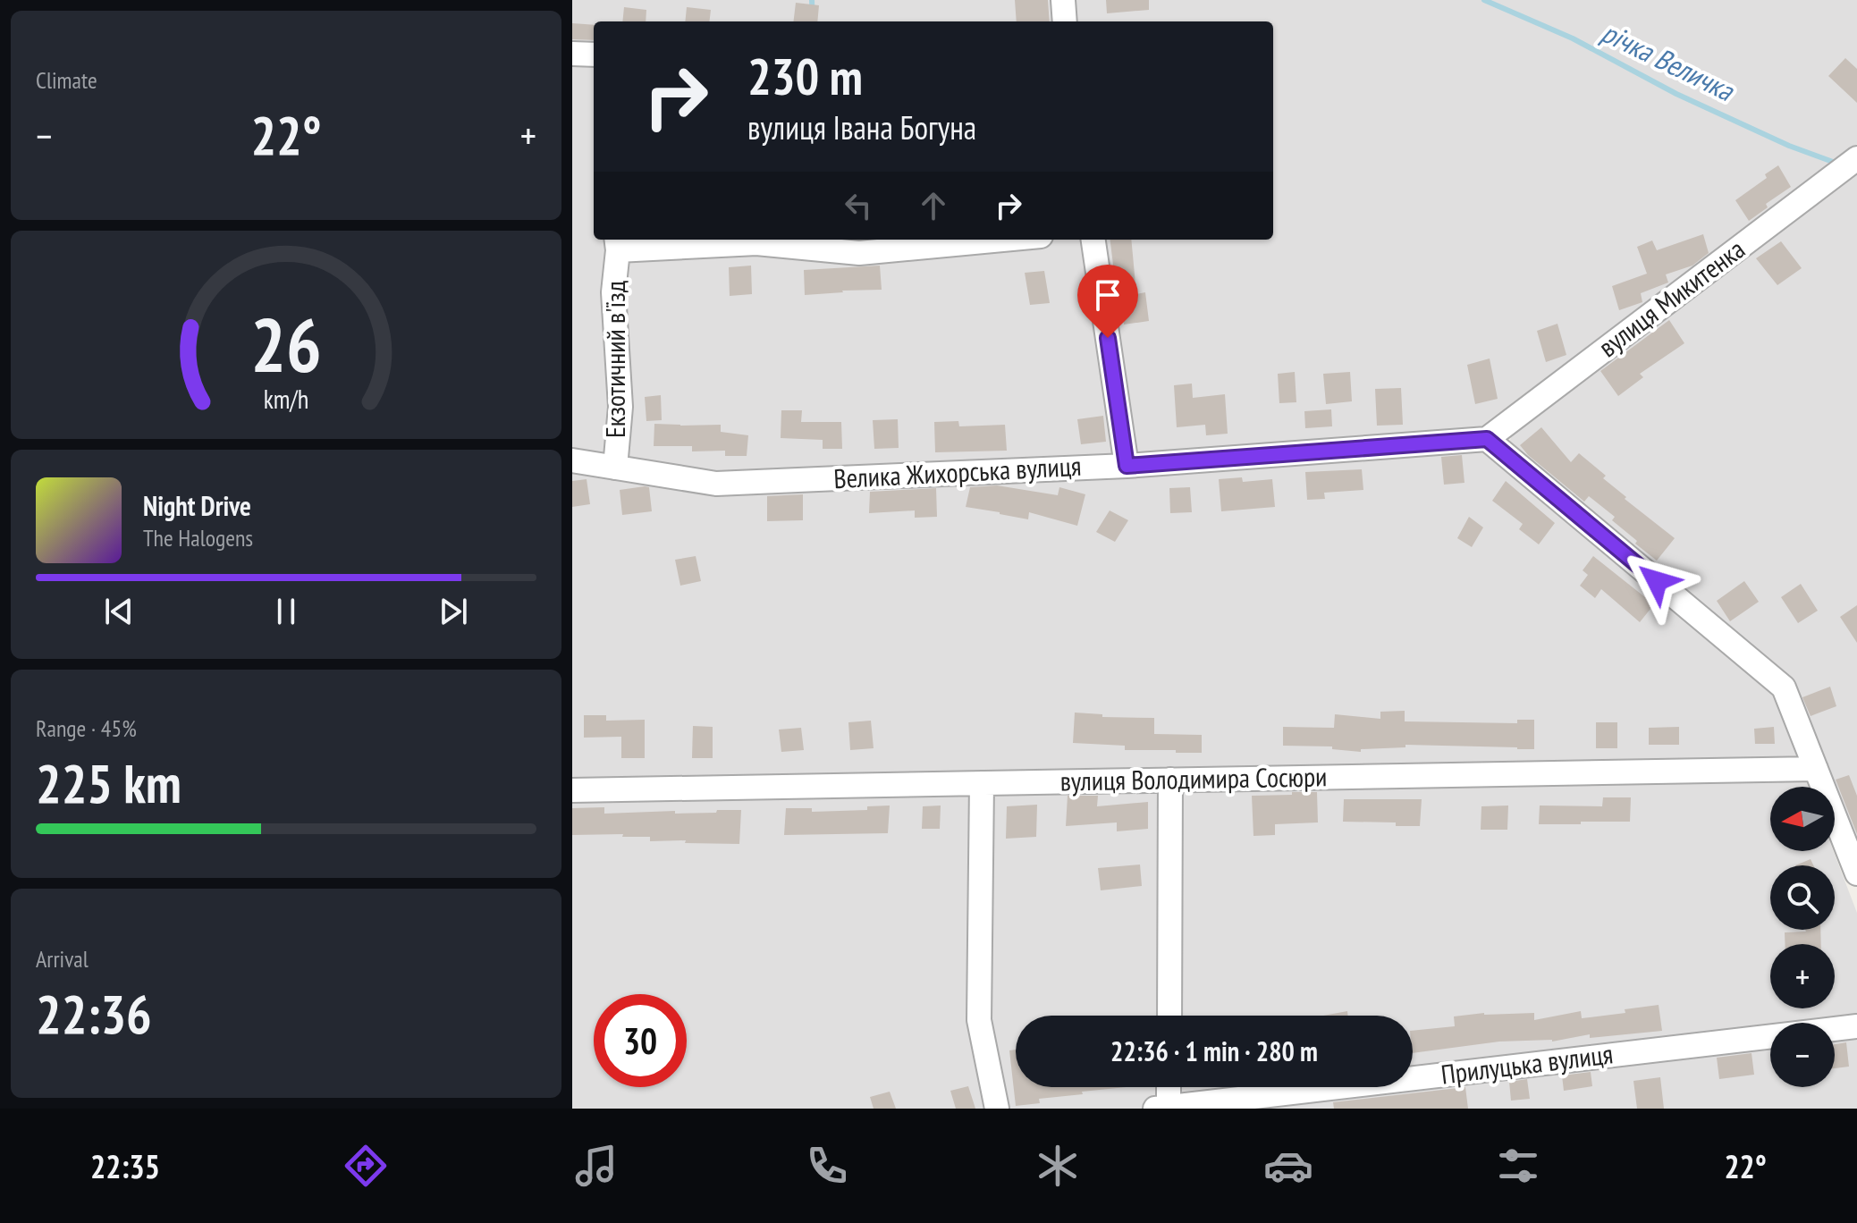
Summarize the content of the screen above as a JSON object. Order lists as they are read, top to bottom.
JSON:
{
  "streets": {
    "street": [
      "вулиця Микитенка",
      "Екзотичний в'їзд",
      "Велика Жихорська вулиця",
      "вулиця Володимира Сосюри",
      "Прилуцька вулиця"
    ]
  },
  "crossings": [
    ["вулиця Микитенка", "Велика Жихорська вулиця"],
    ["Екзотичний в'їзд", "Велика Жихорська вулиця"]
  ],
  "water": ["річка Величка"],
  "north": "left",
  "page": {
    "tile": [
      "Climate",
      ["Range · 45%", "225 km"],
      ["Arrival", "22:36"]
    ],
    "turn": ["230 m", "вулиця Івана Богуна"],
    "heat": ["−", "22°", "+"],
    "song": ["Night Drive", "The Halogens"],
    "map_buttons": ["+", "−"],
    "limit": "30",
    "trip": "22:36 · 1 min · 280 m",
    "tabs": ["22:35", "22°"],
    "gauge": ["26", "km/h"]
  }
}
